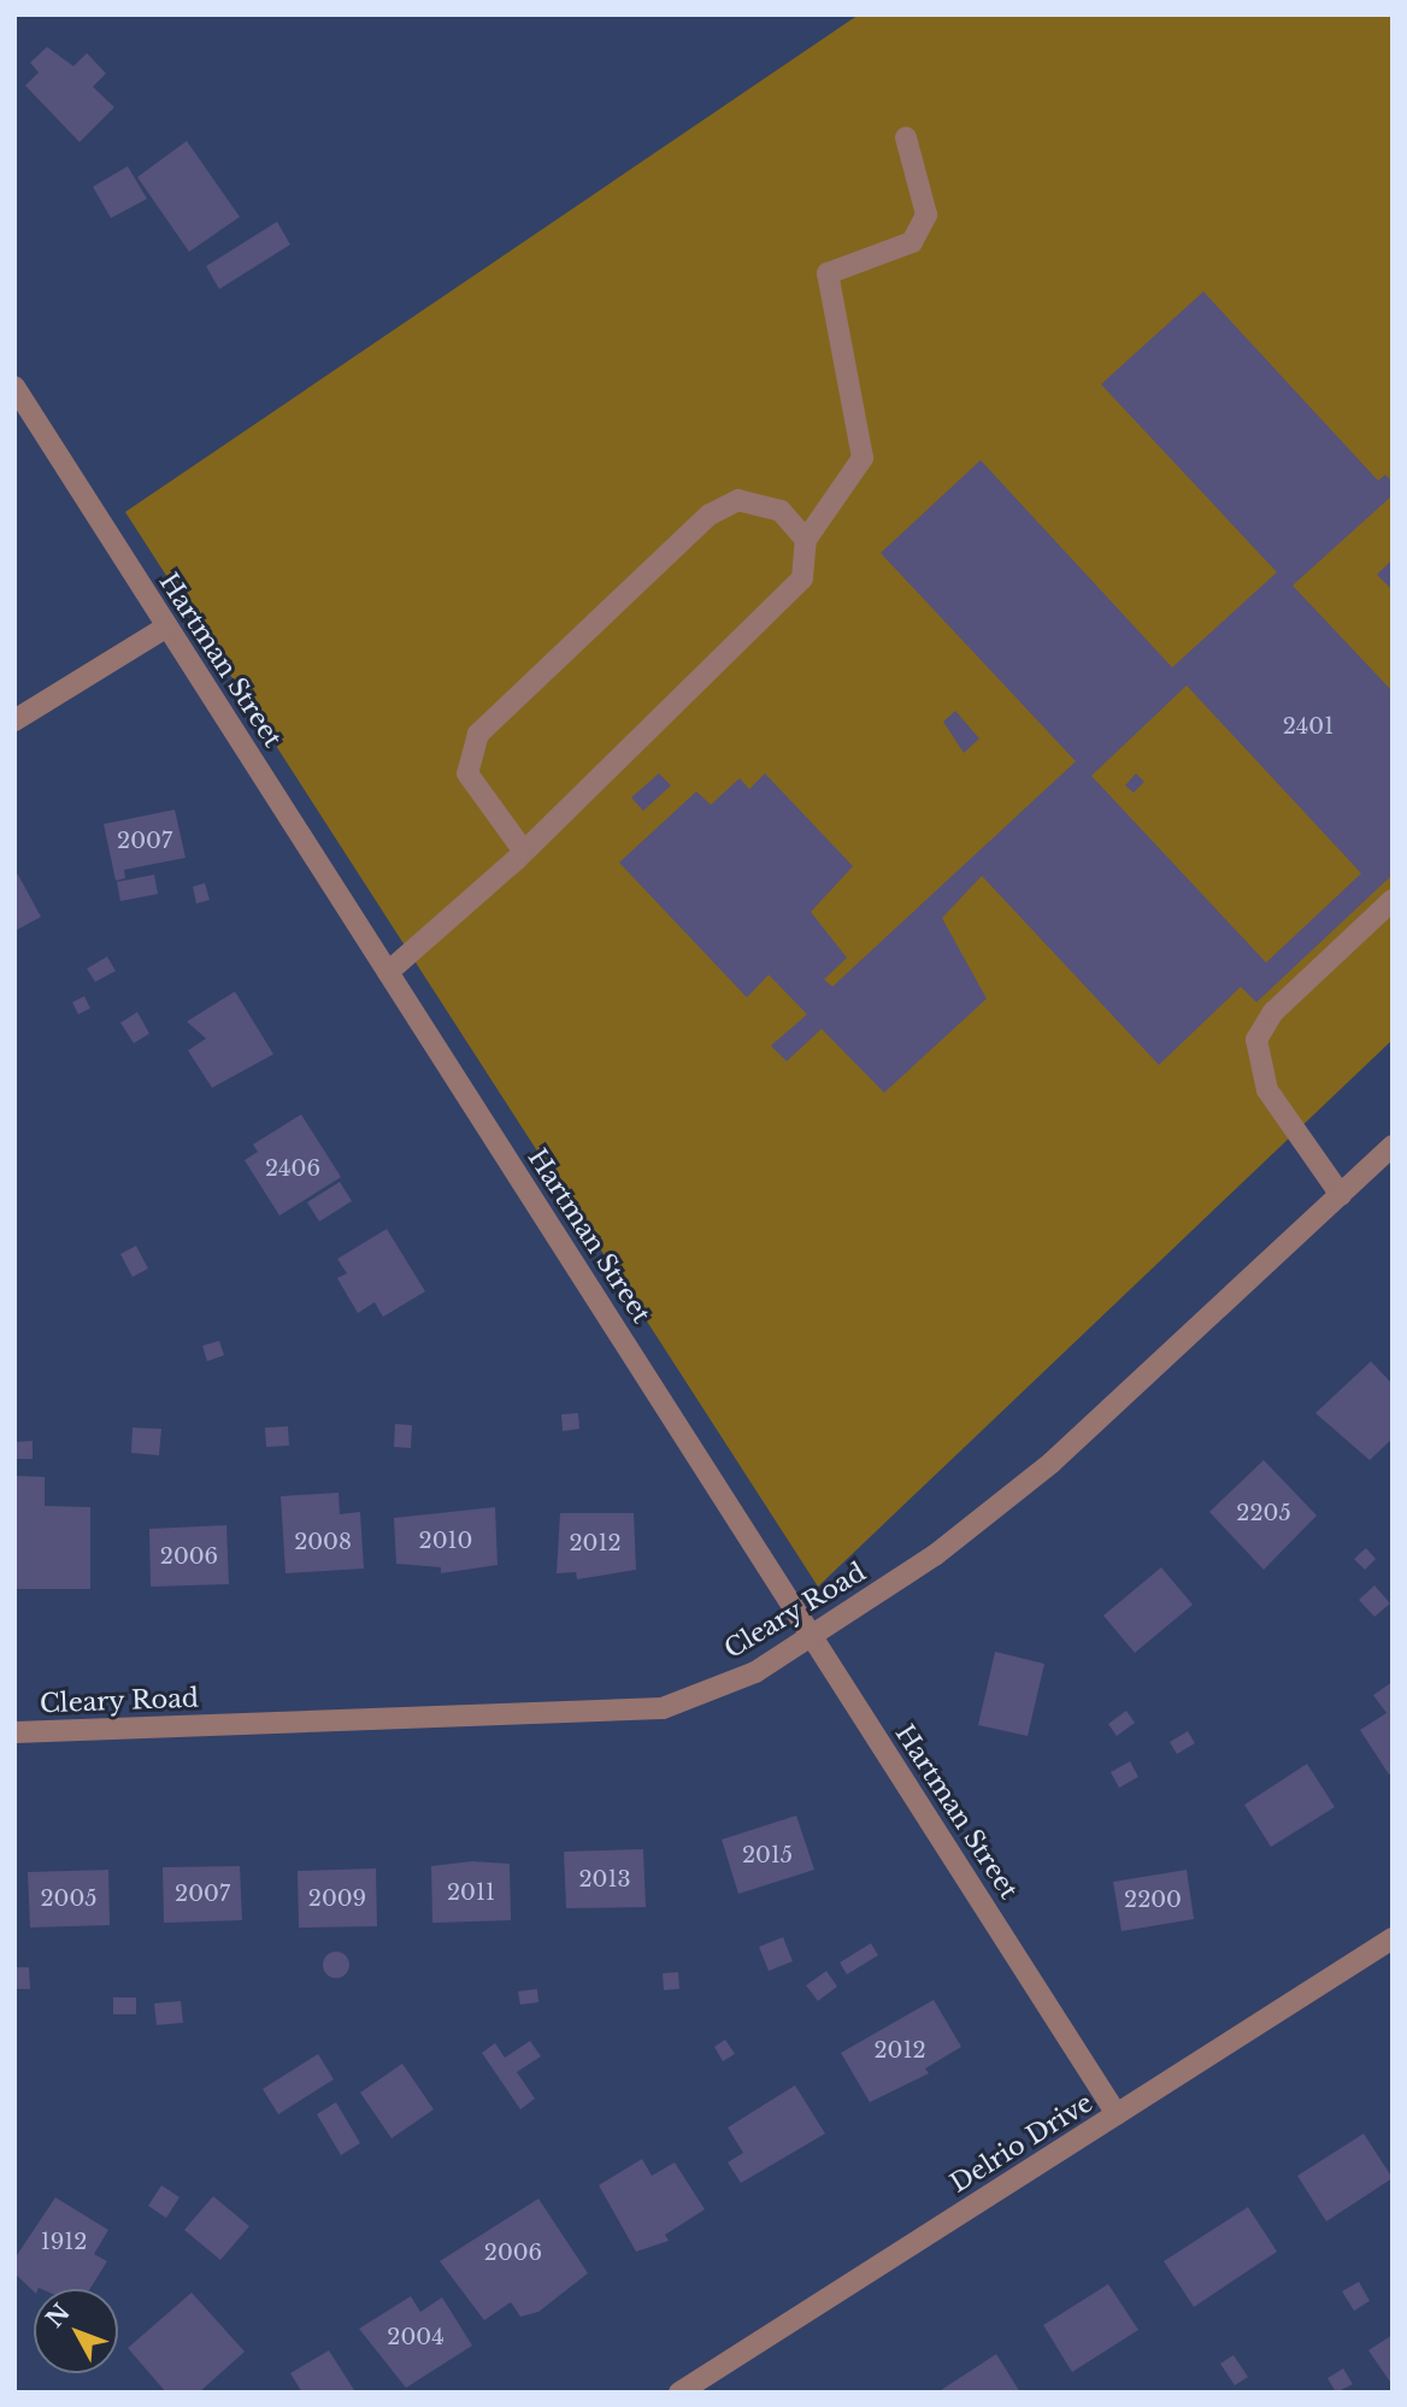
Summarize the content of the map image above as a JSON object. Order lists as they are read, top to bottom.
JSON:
{
  "streets": {
    "street": ["Hartman Street", "Cleary Road", "Delrio Drive"]
  },
  "crossings": [
    ["Hartman Street", "Cleary Road"],
    ["Hartman Street", "Delrio Drive"]
  ],
  "house_numbers": [
    "2401",
    "2007",
    "2406",
    "2205",
    "2010",
    "2008",
    "2012",
    "2006",
    "2015",
    "2013",
    "2011",
    "2007",
    "2005",
    "2009",
    "2200",
    "2012",
    "1912",
    "2006",
    "2004"
  ],
  "north": "top left"
}
